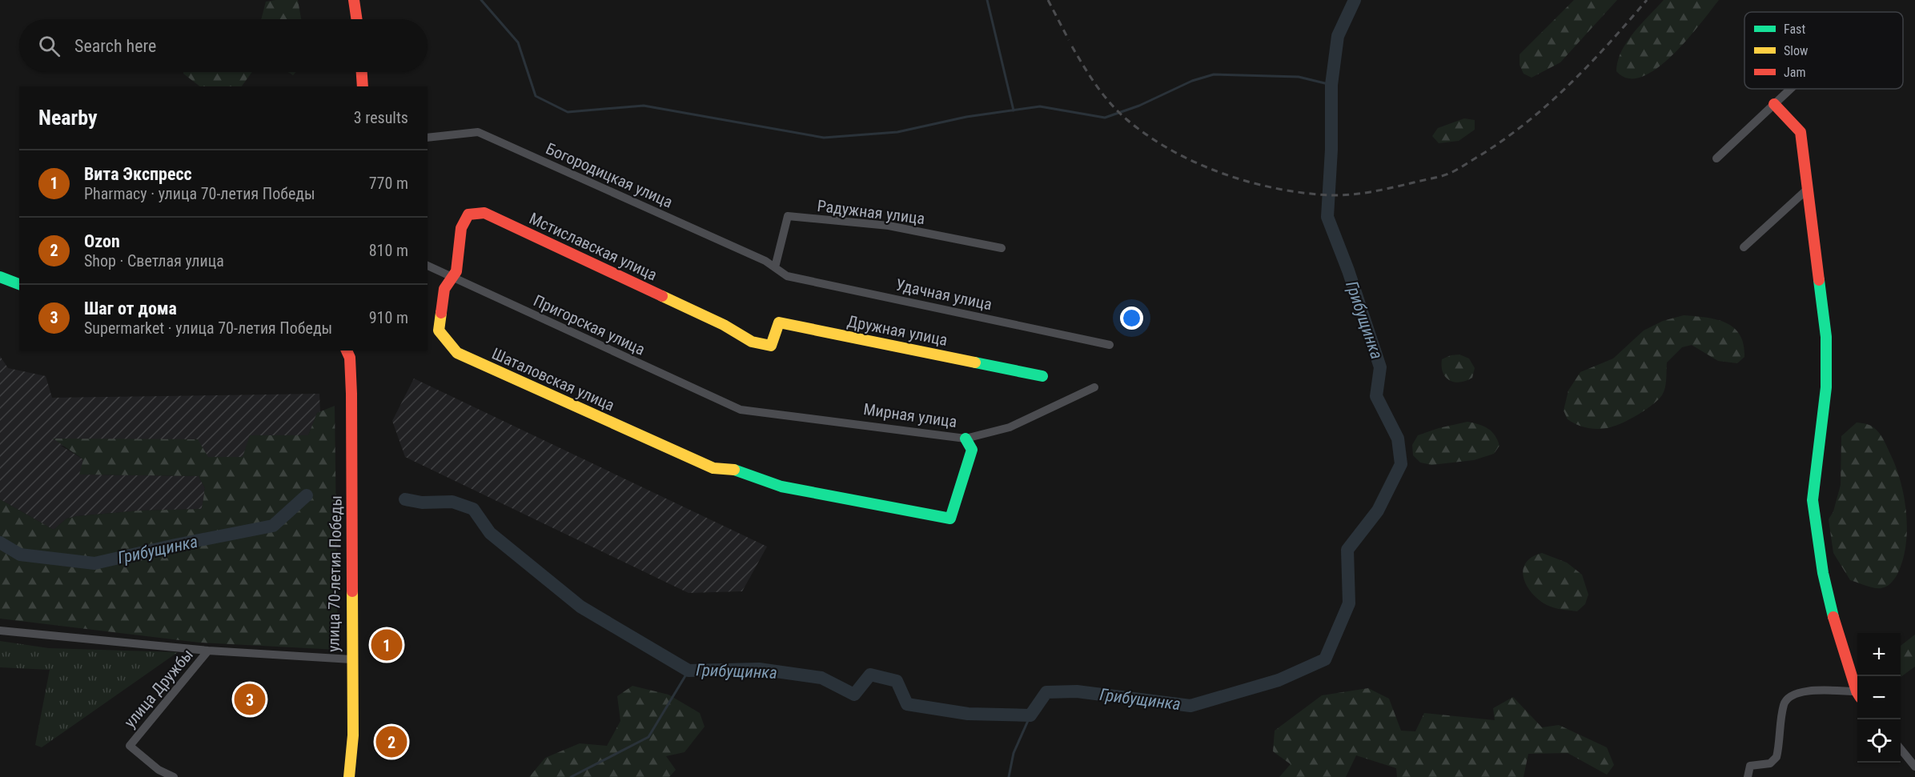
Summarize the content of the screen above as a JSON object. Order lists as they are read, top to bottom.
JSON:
{
  "streets": {
    "street": [
      "Богородицкая улица",
      "Радужная улица",
      "Мстиславская улица",
      "Удачная улица",
      "Пригорская улица",
      "Дружная улица",
      "Шаталовская улица",
      "Мирная улица",
      "улица 70-летия Победы",
      "улица Дружбы"
    ]
  },
  "crossings": [
    ["Богородицкая улица", "Радужная улица"],
    ["Богородицкая улица", "Удачная улица"],
    ["Радужная улица", "Удачная улица"],
    ["Мстиславская улица", "Пригорская улица"],
    ["Мстиславская улица", "Дружная улица"],
    ["Мстиславская улица", "Шаталовская улица"],
    ["Пригорская улица", "Шаталовская улица"],
    ["Пригорская улица", "Мирная улица"],
    ["Шаталовская улица", "Мирная улица"],
    ["улица 70-летия Победы", "улица Дружбы"]
  ],
  "water": ["Грибущинка"],
  "legend": ["Fast", "Slow", "Jam"],
  "page": {
    "search": "Search here",
    "heading": ["Nearby", "3 results"],
    "list": [
      {
        "mark": "1",
        "name": "Вита Экспресс",
        "note": "Pharmacy · улица 70-летия Победы",
        "value": "770 m"
      },
      {
        "mark": "2",
        "name": "Ozon",
        "note": "Shop · Светлая улица",
        "value": "810 m"
      },
      {
        "mark": "3",
        "name": "Шаг от дома",
        "note": "Supermarket · улица 70-летия Победы",
        "value": "910 m"
      }
    ],
    "pins": ["1", "3", "2"],
    "map_buttons": ["+", "−"]
  }
}
